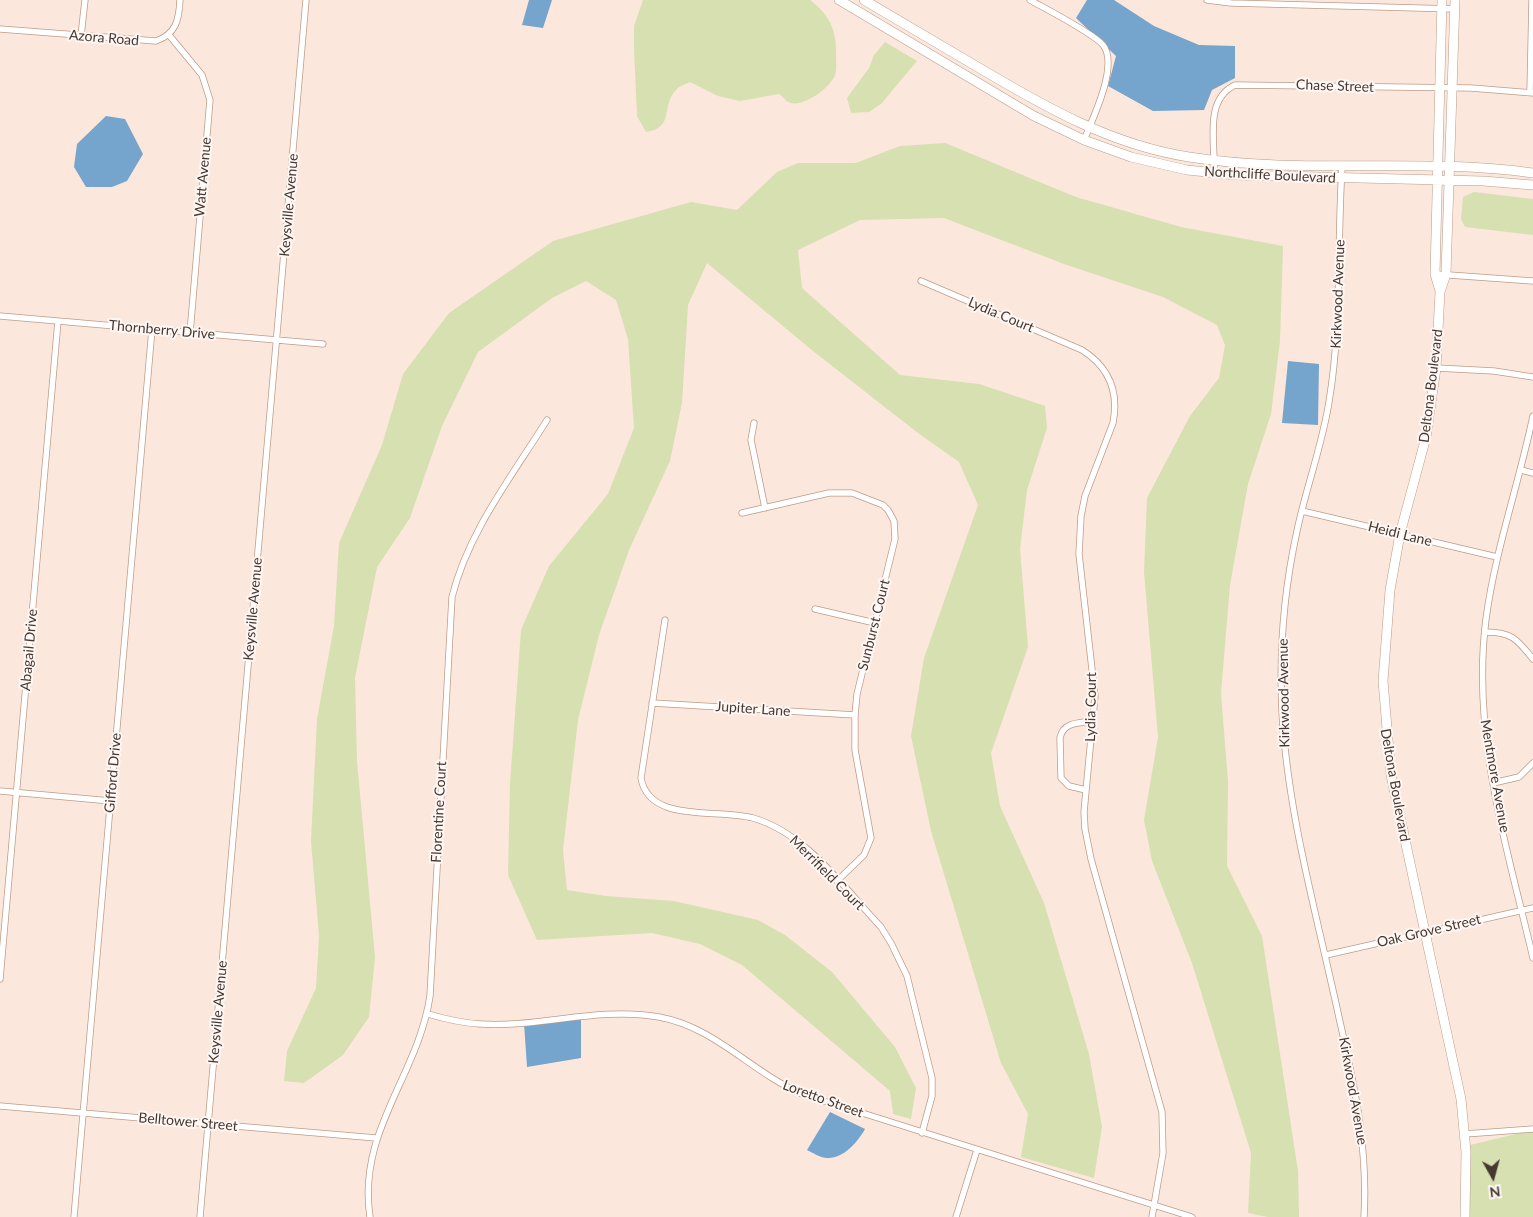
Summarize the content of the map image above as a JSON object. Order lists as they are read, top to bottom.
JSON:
{
  "streets": {
    "main road": ["Northcliffe Boulevard", "Deltona Boulevard"],
    "street": [
      "Azora Road",
      "Chase Street",
      "Watt Avenue",
      "Keysville Avenue",
      "Kirkwood Avenue",
      "Lydia Court",
      "Thornberry Drive",
      "Heidi Lane",
      "Sunburst Court",
      "Abagail Drive",
      "Jupiter Lane",
      "Gifford Drive",
      "Mentmore Avenue",
      "Florentine Court",
      "Merrifield Court",
      "Oak Grove Street",
      "Loretto Street",
      "Belltower Street"
    ]
  },
  "crossings": [
    ["Azora Road", "Watt Avenue"],
    ["Chase Street", "Northcliffe Boulevard"],
    ["Chase Street", "Deltona Boulevard"],
    ["Northcliffe Boulevard", "Kirkwood Avenue"],
    ["Northcliffe Boulevard", "Deltona Boulevard"],
    ["Watt Avenue", "Thornberry Drive"],
    ["Keysville Avenue", "Thornberry Drive"],
    ["Keysville Avenue", "Belltower Street"],
    ["Kirkwood Avenue", "Heidi Lane"],
    ["Kirkwood Avenue", "Oak Grove Street"],
    ["Lydia Court", "Loretto Street"],
    ["Thornberry Drive", "Abagail Drive"],
    ["Thornberry Drive", "Gifford Drive"],
    ["Deltona Boulevard", "Heidi Lane"],
    ["Deltona Boulevard", "Oak Grove Street"],
    ["Heidi Lane", "Mentmore Avenue"],
    ["Sunburst Court", "Jupiter Lane"],
    ["Sunburst Court", "Merrifield Court"],
    ["Jupiter Lane", "Merrifield Court"],
    ["Gifford Drive", "Belltower Street"],
    ["Mentmore Avenue", "Oak Grove Street"],
    ["Florentine Court", "Loretto Street"],
    ["Florentine Court", "Belltower Street"],
    ["Merrifield Court", "Loretto Street"]
  ],
  "north": "bottom"
}
